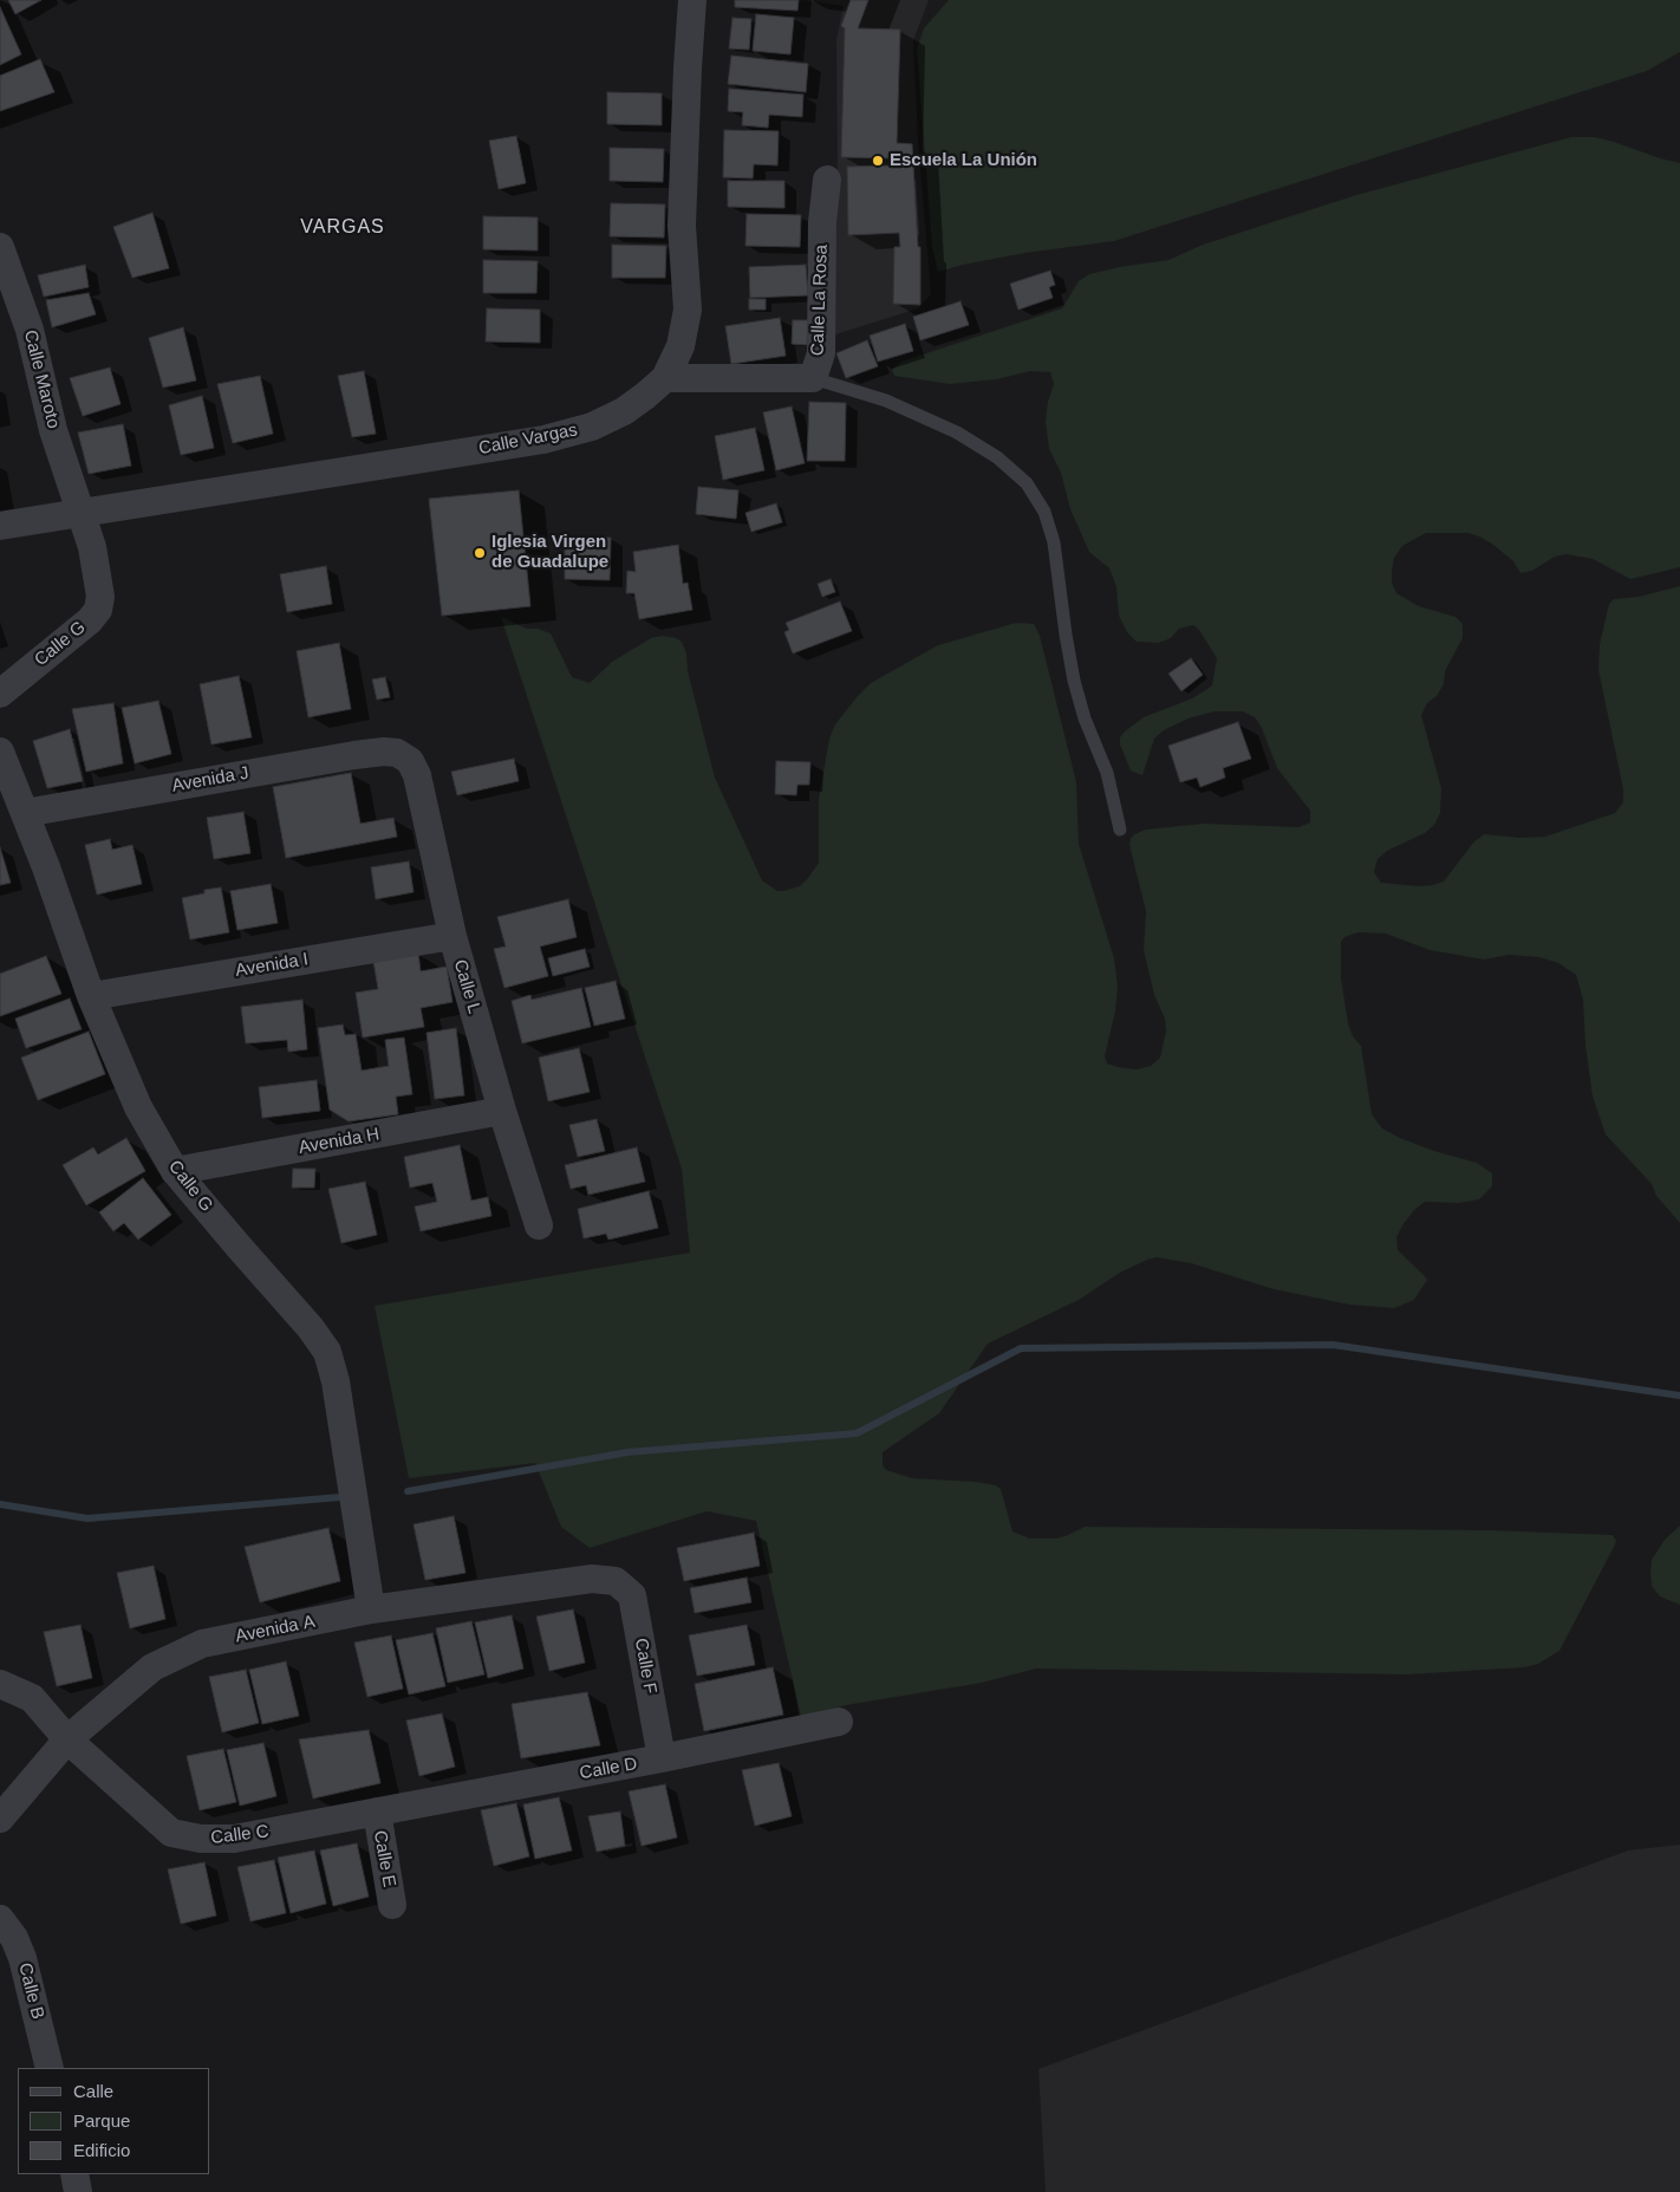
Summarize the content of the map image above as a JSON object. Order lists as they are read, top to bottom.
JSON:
{
  "streets": {
    "street": [
      "Calle La Rosa",
      "Calle Maroto",
      "Calle Vargas",
      "Calle G",
      "Avenida J",
      "Avenida I",
      "Calle L",
      "Avenida H",
      "Avenida A",
      "Calle F",
      "Calle D",
      "Calle C",
      "Calle E",
      "Calle B"
    ]
  },
  "crossings": [
    ["Calle La Rosa", "Calle Vargas"],
    ["Calle Maroto", "Calle Vargas"],
    ["Calle Maroto", "Calle G"],
    ["Calle Vargas", "Calle G"],
    ["Calle G", "Avenida J"],
    ["Calle G", "Avenida I"],
    ["Calle G", "Avenida H"],
    ["Calle G", "Avenida A"],
    ["Avenida J", "Calle L"],
    ["Avenida I", "Calle L"],
    ["Calle L", "Avenida H"],
    ["Avenida A", "Calle F"],
    ["Avenida A", "Calle C"],
    ["Calle F", "Calle D"],
    ["Calle D", "Calle C"],
    ["Calle D", "Calle E"],
    ["Calle C", "Calle E"]
  ],
  "districts": ["VARGAS"],
  "places": ["Escuela La Unión", "Iglesia Virgen de Guadalupe"],
  "legend": ["Calle", "Parque", "Edificio"]
}
